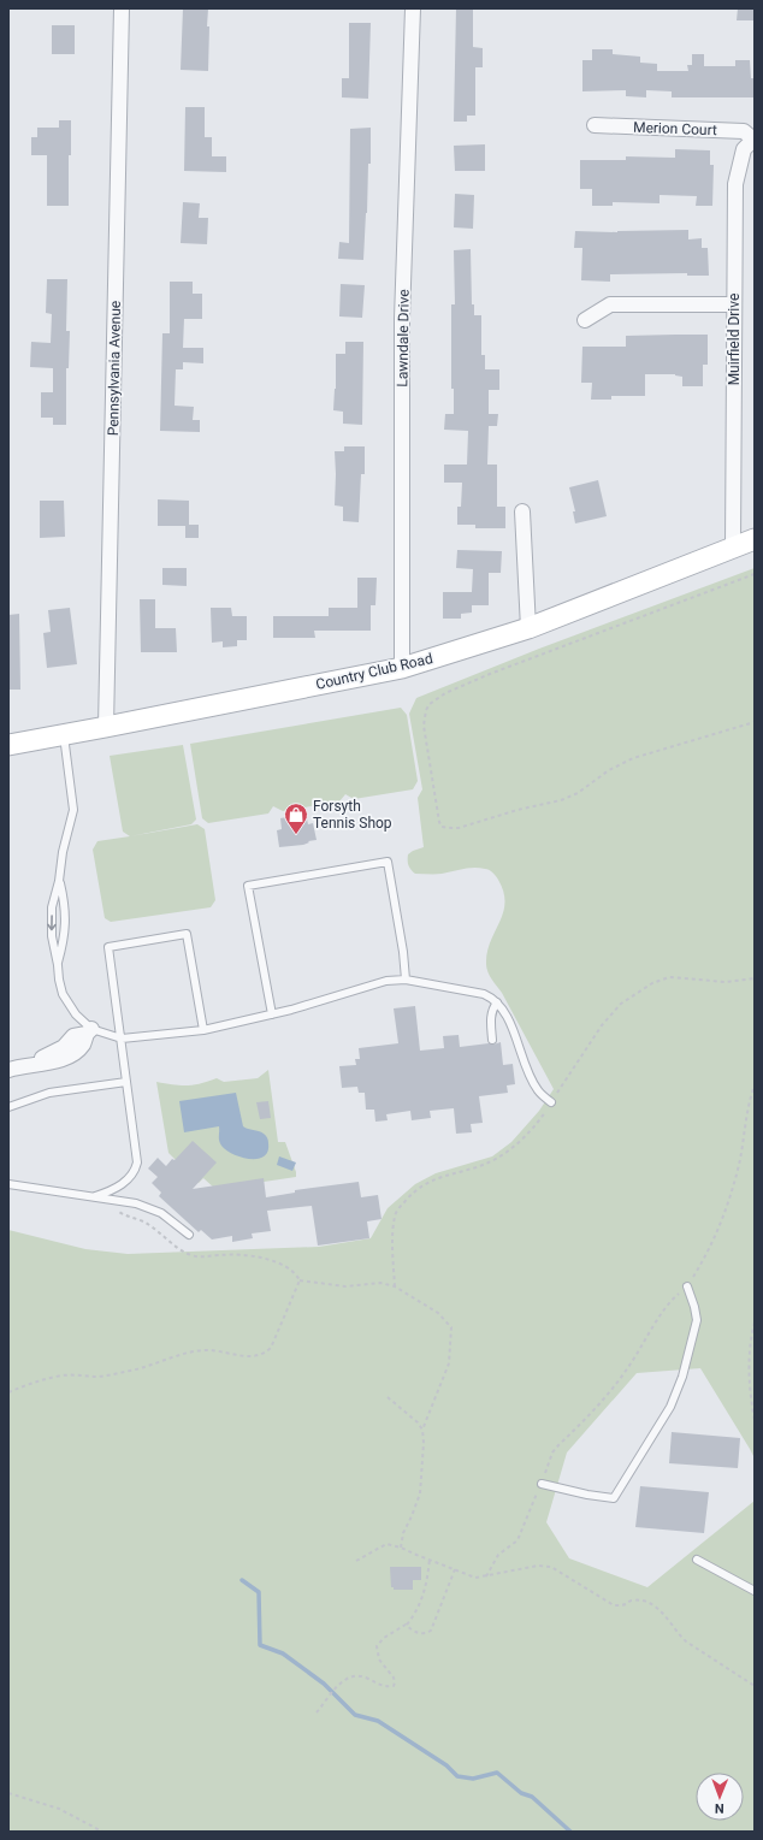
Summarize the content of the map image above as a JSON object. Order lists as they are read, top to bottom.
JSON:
{
  "streets": {
    "main road": ["Country Club Road"],
    "street": [
      "Merion Court",
      "Lawndale Drive",
      "Muirfield Drive",
      "Pennsylvania Avenue"
    ]
  },
  "crossings": [
    ["Merion Court", "Muirfield Drive"],
    ["Lawndale Drive", "Country Club Road"],
    ["Muirfield Drive", "Country Club Road"],
    ["Pennsylvania Avenue", "Country Club Road"]
  ],
  "places": {
    "shop": ["Forsyth Tennis Shop"]
  },
  "north": "bottom"
}
